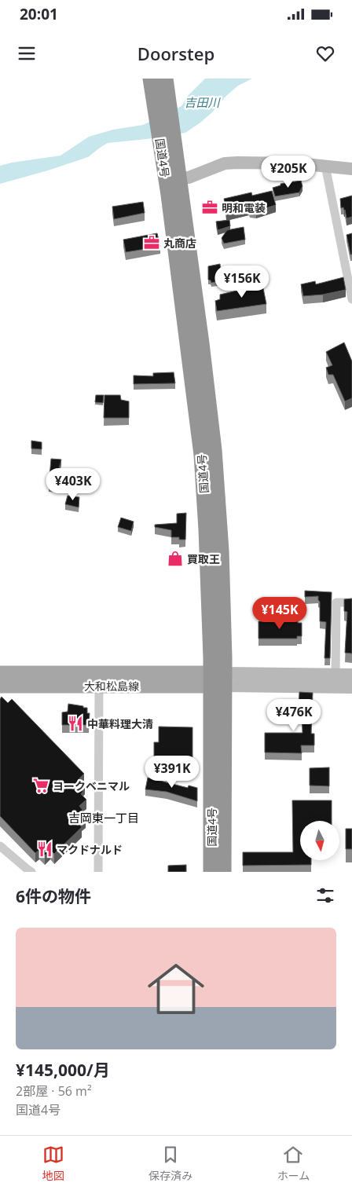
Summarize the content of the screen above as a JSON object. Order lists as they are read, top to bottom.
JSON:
{
  "streets": {
    "highway": ["国道4号"],
    "main road": ["大和松島線"]
  },
  "crossings": [
    ["国道4号", "大和松島線"]
  ],
  "districts": ["吉岡東一丁目"],
  "water": ["吉田川"],
  "places": {
    "office": ["明和電装", "丸商店"],
    "shop": ["買取王"],
    "restaurant": ["中華料理大清", "マクドナルド"],
    "supermarket": ["ヨークベニマル"]
  },
  "north": "bottom",
  "page": {
    "status": "20:01",
    "header": "Doorstep",
    "price": [
      "¥205K",
      "¥156K",
      "¥403K",
      "¥145K",
      "¥476K",
      "¥391K"
    ],
    "heading": "6件の物件",
    "list": [
      {
        "name": "¥145,000/月",
        "note": "2部屋 · 56 m² · 国道4号"
      }
    ],
    "tabs": ["地図", "保存済み", "ホーム"]
  }
}
